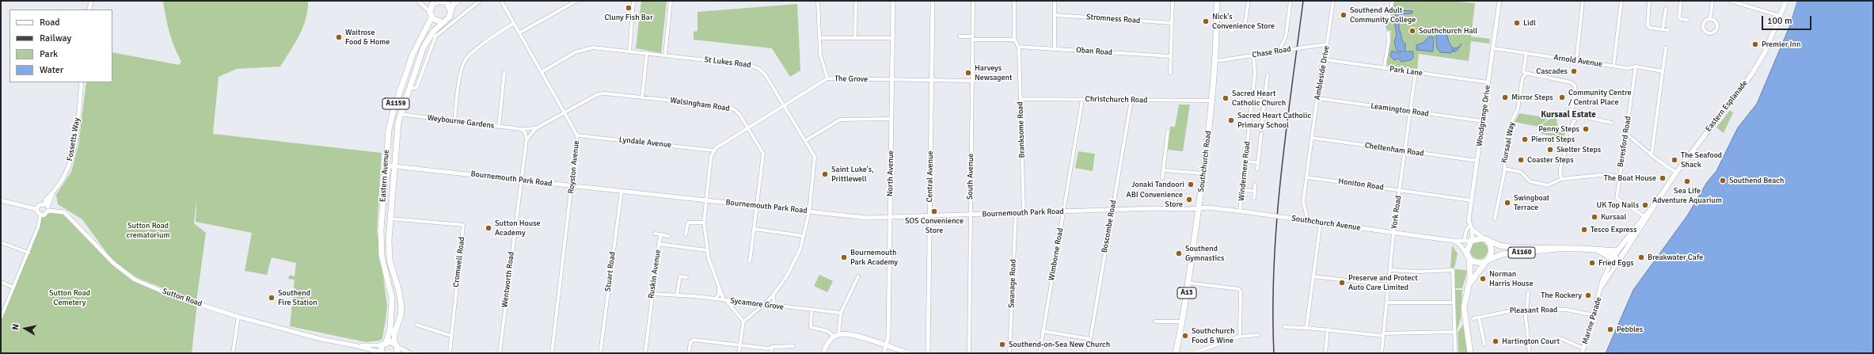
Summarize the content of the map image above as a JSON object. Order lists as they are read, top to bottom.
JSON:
{
  "streets": {
    "main road": [
      "A1159",
      "Eastern Esplanade",
      "Southchurch Road",
      "Eastern Avenue",
      "Southchurch Avenue",
      "A1160",
      "A13"
    ],
    "street": [
      "Stromness Road",
      "Oban Road",
      "Chase Road",
      "Arnold Avenue",
      "St Lukes Road",
      "Park Lane",
      "Ambleside Drive",
      "The Grove",
      "Christchurch Road",
      "Walsingham Road",
      "Leamington Road",
      "Woodgrange Drive",
      "Weybourne Gardens",
      "Branksome Road",
      "Fossetts Way",
      "Beresford Road",
      "Lyndale Avenue",
      "Kursaal Way",
      "Cheltenham Road",
      "Royston Avenue",
      "Windermere Road",
      "North Avenue",
      "Central Avenue",
      "South Avenue",
      "Bournemouth Park Road",
      "Honiton Road",
      "York Road",
      "Boscombe Road",
      "Wimborne Road",
      "Cromwell Road",
      "Stuart Road",
      "Ruskin Avenue",
      "Wentworth Road",
      "Swanage Road",
      "Sutton Road",
      "Sycamore Grove",
      "Pleasant Road",
      "Marine Parade"
    ]
  },
  "crossings": [
    ["Oban Road", "Branksome Road"],
    ["Chase Road", "Ambleside Drive"],
    ["Chase Road", "Southchurch Road"],
    ["Chase Road", "Windermere Road"],
    ["Arnold Avenue", "Woodgrange Drive"],
    ["Arnold Avenue", "Beresford Road"],
    ["Arnold Avenue", "Kursaal Way"],
    ["St Lukes Road", "The Grove"],
    ["St Lukes Road", "Royston Avenue"],
    ["St Lukes Road", "Bournemouth Park Road"],
    ["St Lukes Road", "Sycamore Grove"],
    ["Park Lane", "Ambleside Drive"],
    ["Park Lane", "Woodgrange Drive"],
    ["Park Lane", "York Road"],
    ["Ambleside Drive", "Leamington Road"],
    ["Ambleside Drive", "Cheltenham Road"],
    ["Ambleside Drive", "Honiton Road"],
    ["Ambleside Drive", "Southchurch Avenue"],
    ["The Grove", "Walsingham Road"],
    ["The Grove", "Lyndale Avenue"],
    ["The Grove", "North Avenue"],
    ["The Grove", "Central Avenue"],
    ["The Grove", "South Avenue"],
    ["Christchurch Road", "Branksome Road"],
    ["Christchurch Road", "Southchurch Road"],
    ["Christchurch Road", "Boscombe Road"],
    ["Christchurch Road", "Wimborne Road"],
    ["Walsingham Road", "Royston Avenue"],
    ["Walsingham Road", "Bournemouth Park Road"],
    ["Eastern Esplanade", "Beresford Road"],
    ["Eastern Esplanade", "Southchurch Avenue"],
    ["Eastern Esplanade", "Marine Parade"],
    ["Leamington Road", "Woodgrange Drive"],
    ["Leamington Road", "York Road"],
    ["Woodgrange Drive", "Cheltenham Road"],
    ["Woodgrange Drive", "Honiton Road"],
    ["Woodgrange Drive", "Southchurch Avenue"],
    ["Weybourne Gardens", "Eastern Avenue"],
    ["Branksome Road", "Bournemouth Park Road"],
    ["Fossetts Way", "Sutton Road"],
    ["Beresford Road", "Kursaal Way"],
    ["Lyndale Avenue", "Royston Avenue"],
    ["Cheltenham Road", "York Road"],
    ["Southchurch Road", "Bournemouth Park Road"],
    ["Southchurch Road", "Southchurch Avenue"],
    ["Royston Avenue", "Bournemouth Park Road"],
    ["Windermere Road", "Southchurch Avenue"],
    ["North Avenue", "Bournemouth Park Road"],
    ["Eastern Avenue", "Bournemouth Park Road"],
    ["Eastern Avenue", "Cromwell Road"],
    ["Eastern Avenue", "Sutton Road"],
    ["Central Avenue", "Bournemouth Park Road"],
    ["South Avenue", "Bournemouth Park Road"],
    ["Bournemouth Park Road", "Southchurch Avenue"],
    ["Bournemouth Park Road", "Boscombe Road"],
    ["Bournemouth Park Road", "Wimborne Road"],
    ["Bournemouth Park Road", "Stuart Road"],
    ["Bournemouth Park Road", "Wentworth Road"],
    ["Bournemouth Park Road", "Swanage Road"],
    ["Honiton Road", "York Road"],
    ["York Road", "Southchurch Avenue"],
    ["Southchurch Avenue", "Marine Parade"],
    ["Ruskin Avenue", "Sycamore Grove"],
    ["Pleasant Road", "Marine Parade"]
  ],
  "districts": ["Kursaal Estate"],
  "parks": ["Sutton Road crematorium", "Sutton Road Cemetery"],
  "places": [
    "Cluny Fish Bar",
    "Southend Adult Community College",
    "Nick's Convenience Store",
    "Lidl",
    "Southchurch Hall",
    "Waitrose Food & Home",
    "Premier Inn",
    "Cascades",
    "Harveys Newsagent",
    "Mirror Steps",
    "Community Centre / Central Place",
    "Sacred Heart Catholic Church",
    "Sacred Heart Catholic Primary School",
    "Penny Steps",
    "Pierrot Steps",
    "Skelter Steps",
    "Coaster Steps",
    "The Seafood Shack",
    "Saint Luke's, Prittlewell",
    "The Boat House",
    "Southend Beach",
    "Sea Life Adventure Aquarium",
    "Jonaki Tandoori",
    "ABI Convenience Store",
    "Swingboat Terrace",
    "UK Top Nails",
    "SOS Convenience Store",
    "Kursaal",
    "Sutton House Academy",
    "Tesco Express",
    "Southend Gymnastics",
    "Bournemouth Park Academy",
    "Breakwater Cafe",
    "Fried Eggs",
    "Norman Harris House",
    "Preserve and Protect Auto Care Limited",
    "The Rockery",
    "Southend Fire Station",
    "Pebbles",
    "Southchurch Food & Wine",
    "Hartington Court",
    "Southend-on-Sea New Church"
  ],
  "legend": [
    "Road",
    "Railway",
    "Park",
    "Water"
  ],
  "scale_bar": "100 m",
  "north": "left"
}
